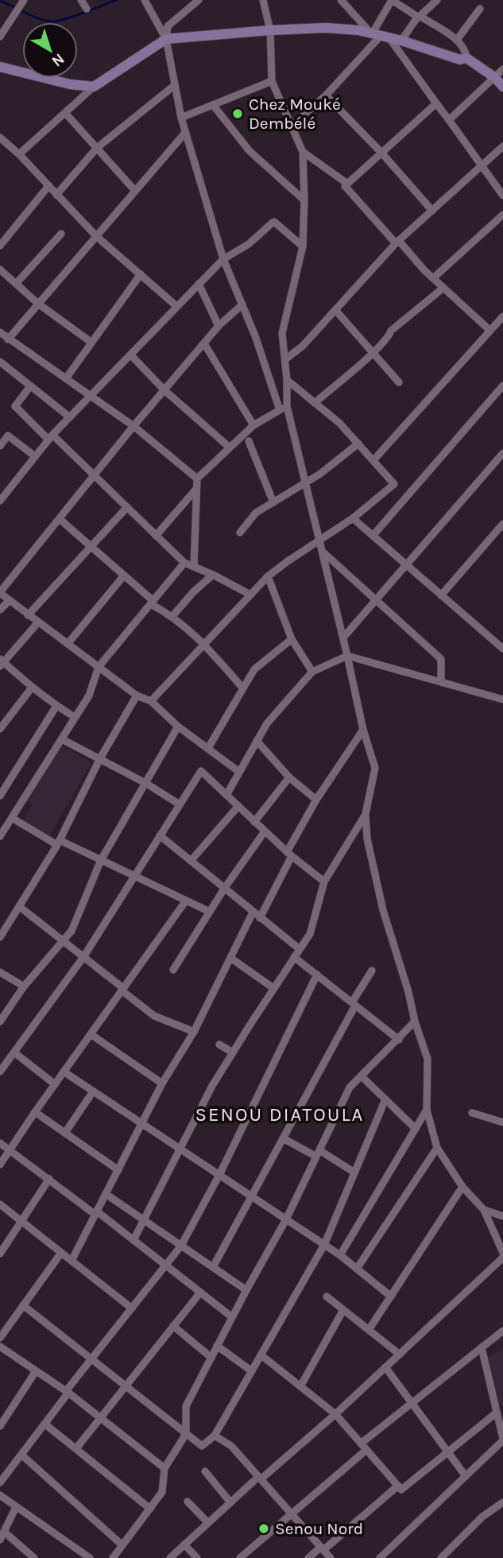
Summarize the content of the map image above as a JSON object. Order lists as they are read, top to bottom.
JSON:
{
  "districts": ["SENOU DIATOULA"],
  "places": ["Chez Mouké Dembélé", "Senou Nord"],
  "north": "bottom right"
}
